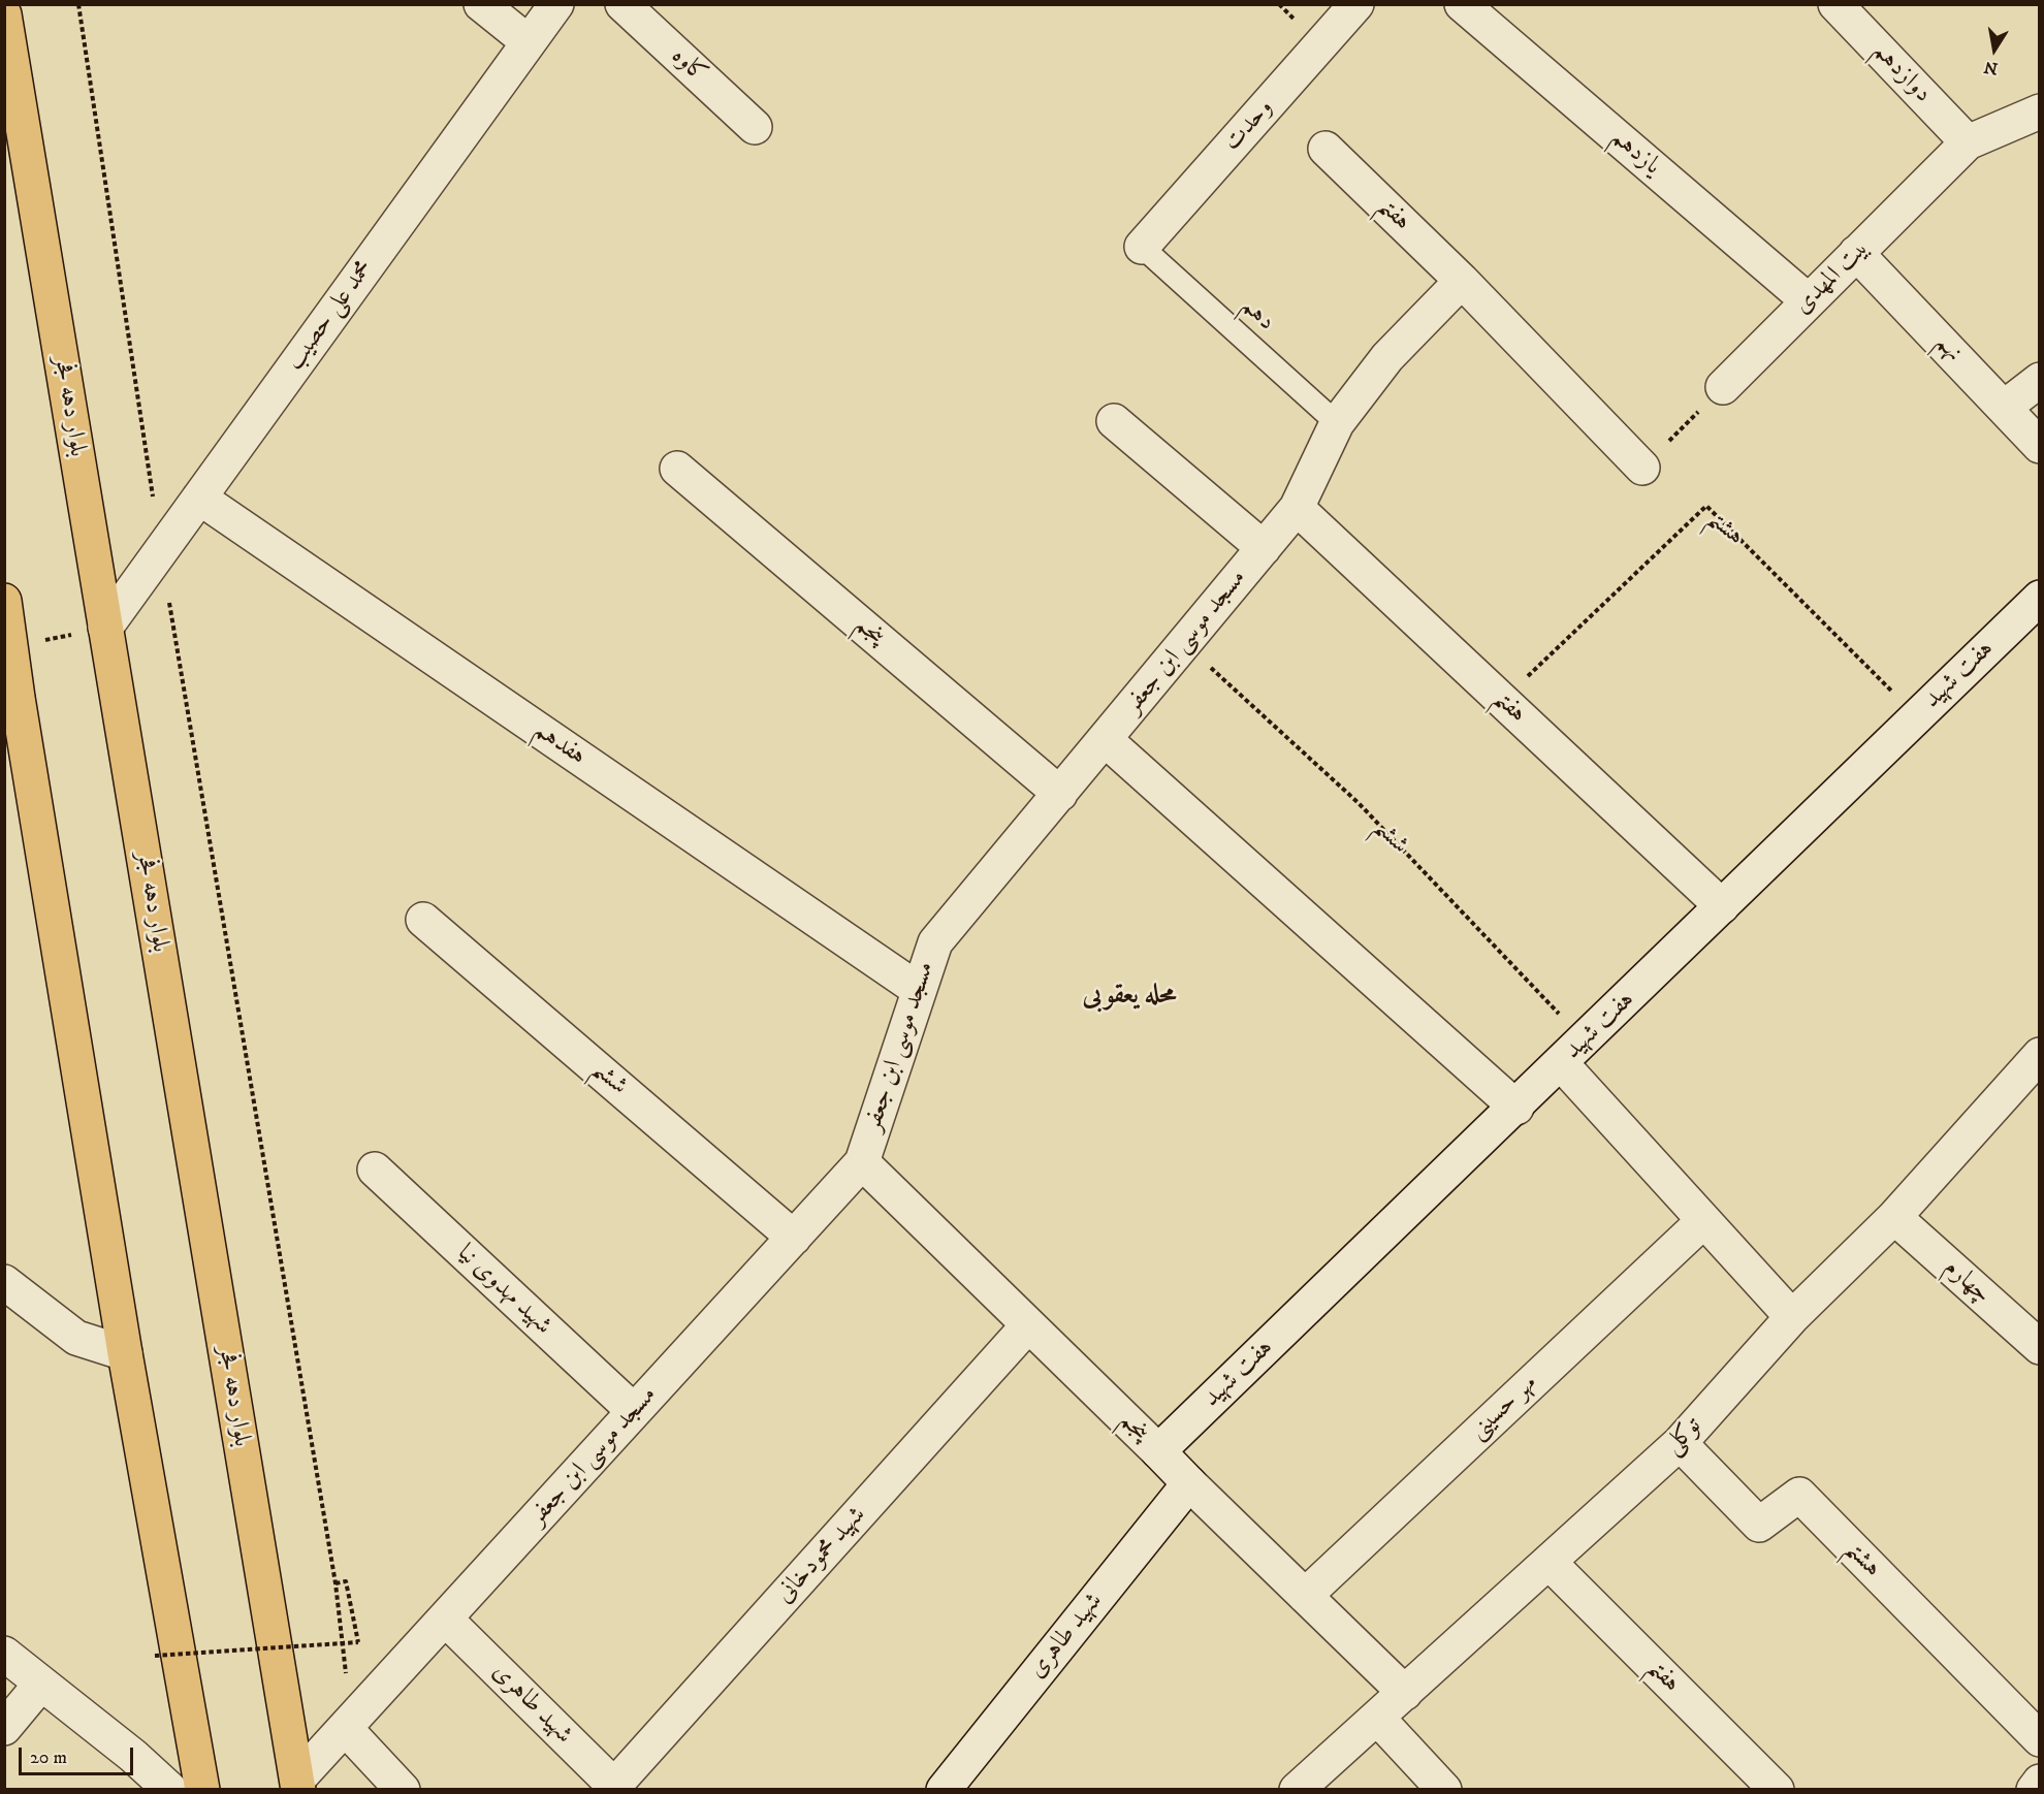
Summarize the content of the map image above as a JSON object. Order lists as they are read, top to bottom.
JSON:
{
  "streets": {
    "main road": ["بلوار دهه فجر"],
    "street": [
      "کاوه",
      "دوازدهم",
      "وحدت",
      "یازدهم",
      "هفتم",
      "بیت المهدی",
      "محمد علی حصیب",
      "نهم",
      "هشتم",
      "پنجم",
      "مسجد موسی ابن جعفر",
      "هفت شهید",
      "هفدهم",
      "ششم",
      "چهارم",
      "شهید مهدوی نیا",
      "مهر حسینی",
      "توکلی",
      "شهید محمودخانی",
      "شهید طاهری"
    ],
    "lane": ["دهم"]
  },
  "crossings": [
    ["دوازدهم", "بیت المهدی"],
    ["وحدت", "دهم"],
    ["یازدهم", "بیت المهدی"],
    ["هفتم", "هشتم"],
    ["هفتم", "مسجد موسی ابن جعفر"],
    ["هفتم", "هفت شهید"],
    ["هفتم", "توکلی"],
    ["بیت المهدی", "نهم"],
    ["دهم", "مسجد موسی ابن جعفر"],
    ["محمد علی حصیب", "بلوار دهه فجر"],
    ["محمد علی حصیب", "هفدهم"],
    ["بلوار دهه فجر", "مسجد موسی ابن جعفر"],
    ["هشتم", "هفت شهید"],
    ["هشتم", "توکلی"],
    ["پنجم", "مسجد موسی ابن جعفر"],
    ["پنجم", "هفت شهید"],
    ["پنجم", "مهر حسینی"],
    ["پنجم", "توکلی"],
    ["پنجم", "شهید محمودخانی"],
    ["پنجم", "شهید طاهری"],
    ["مسجد موسی ابن جعفر", "هفدهم"],
    ["مسجد موسی ابن جعفر", "ششم"],
    ["مسجد موسی ابن جعفر", "شهید مهدوی نیا"],
    ["مسجد موسی ابن جعفر", "شهید طاهری"],
    ["هفت شهید", "ششم"],
    ["چهارم", "توکلی"],
    ["شهید محمودخانی", "شهید طاهری"]
  ],
  "districts": ["محله یعقوبی"],
  "scale_bar": "20 m",
  "north": "bottom"
}
